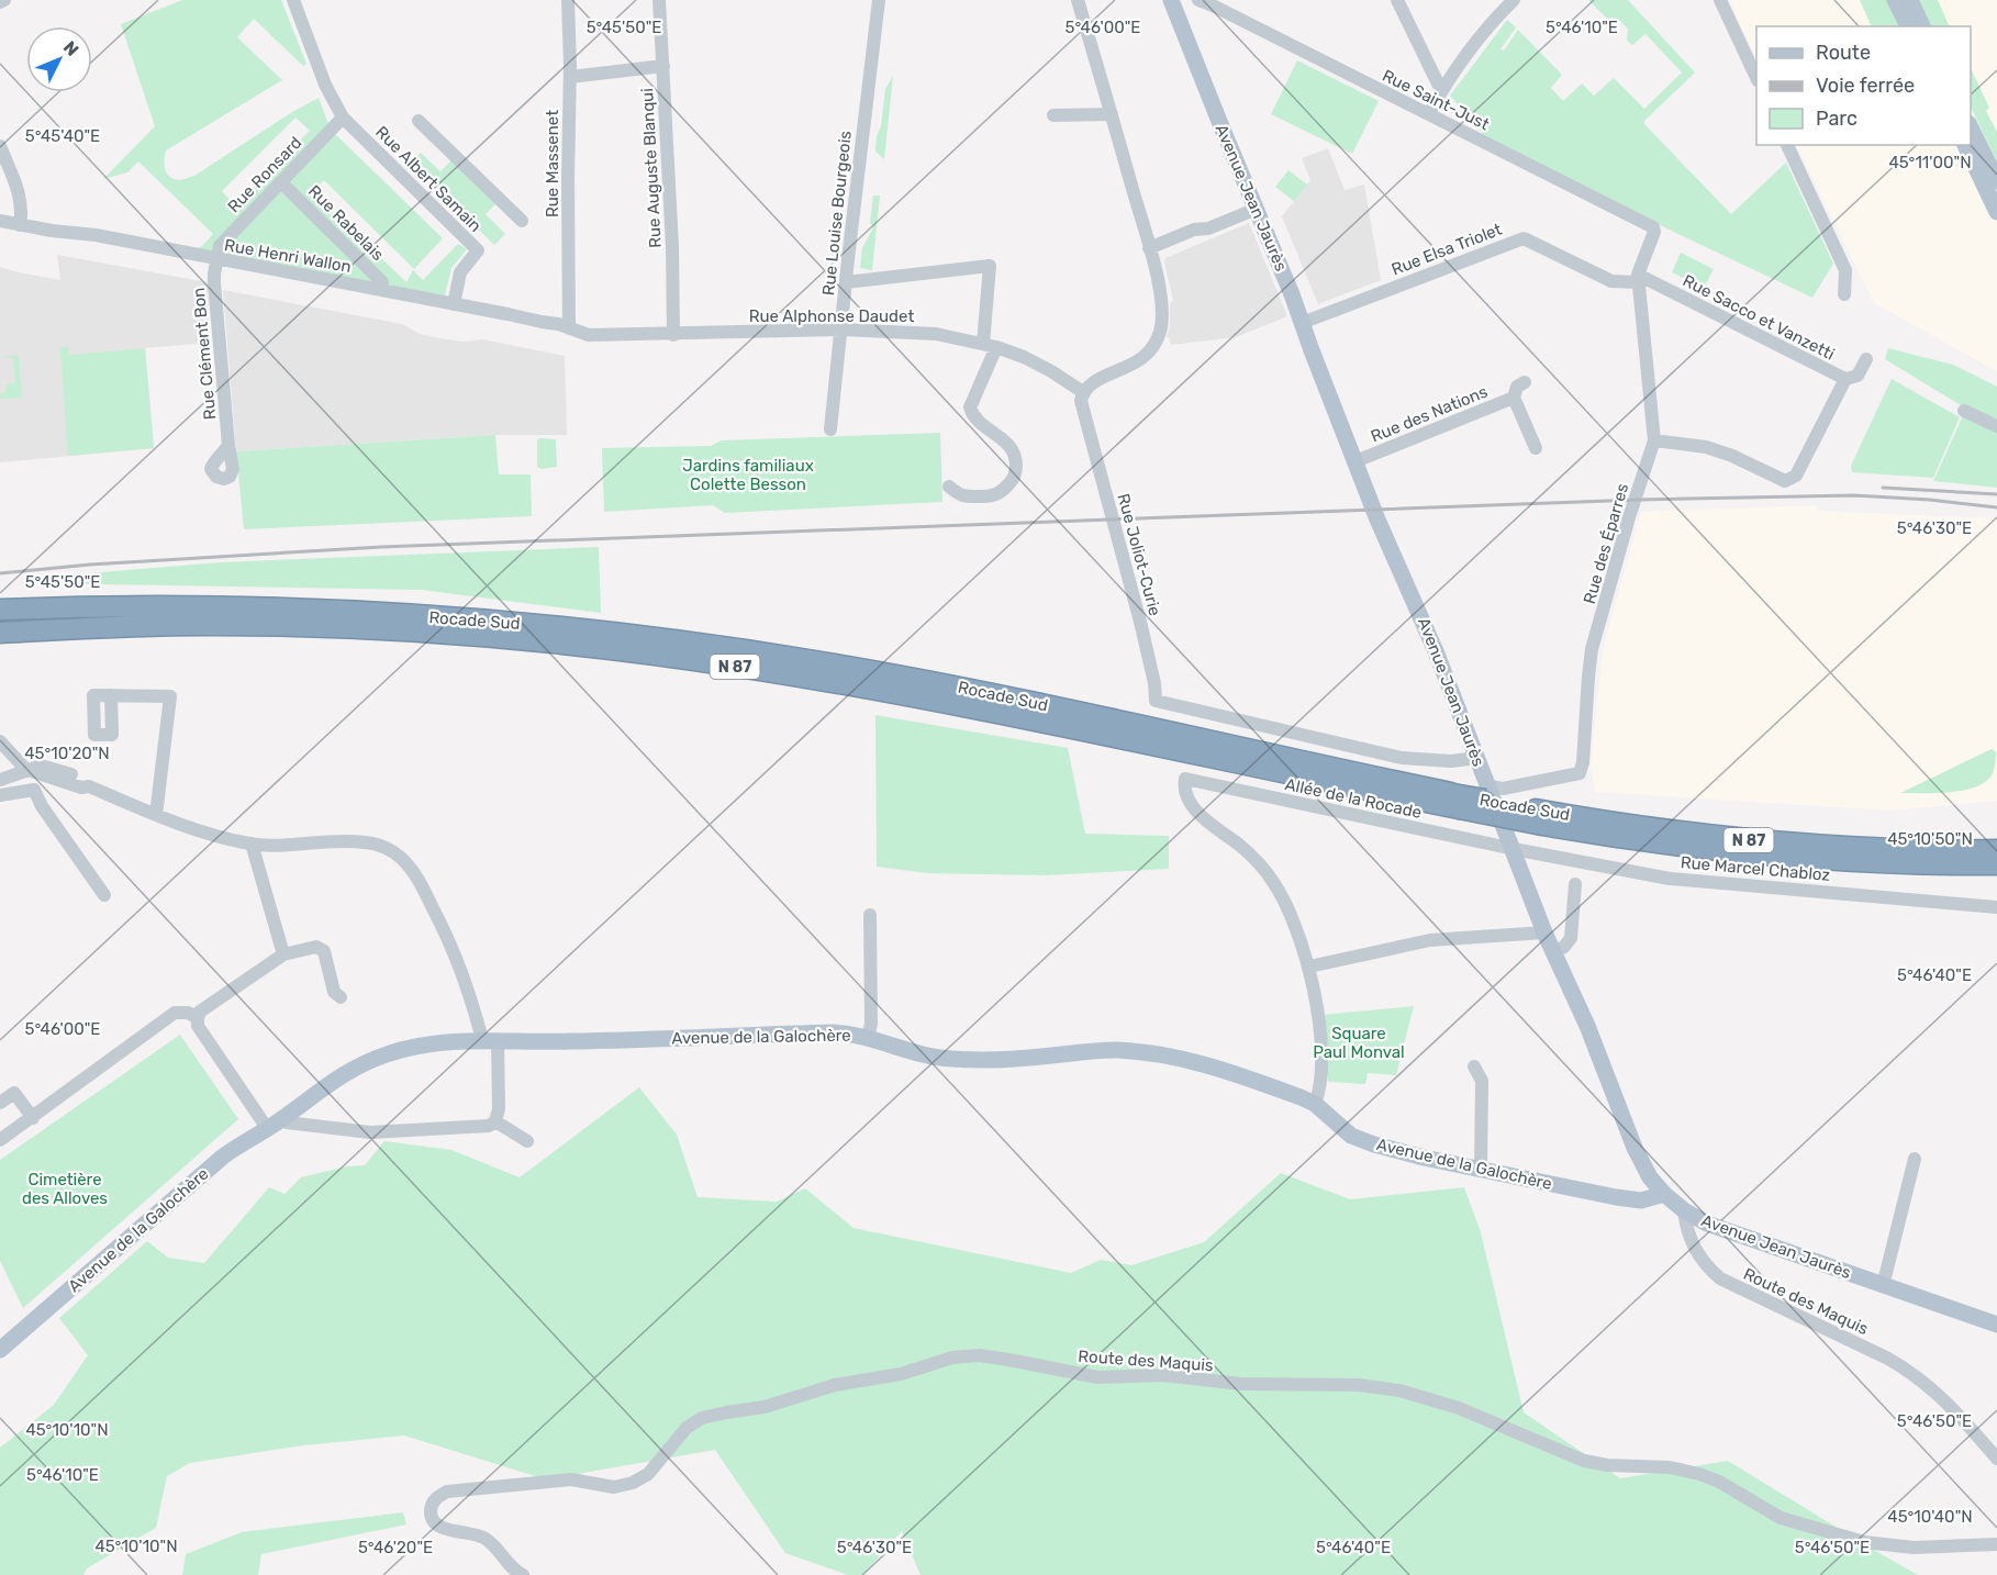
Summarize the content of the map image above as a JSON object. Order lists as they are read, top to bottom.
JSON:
{
  "streets": {
    "highway": ["Rocade Sud", "N 87"],
    "main road": ["Avenue Jean Jaurès", "Avenue de la Galochère"],
    "street": [
      "Rue Saint-Just",
      "Rue Massenet",
      "Rue Auguste Blanqui",
      "Rue Ronsard",
      "Rue Albert Samain",
      "Rue Louise Bourgeois",
      "Rue Rabelais",
      "Rue Elsa Triolet",
      "Rue Henri Wallon",
      "Rue Alphonse Daudet",
      "Rue Sacco et Vanzetti",
      "Rue Clément Bon",
      "Rue des Nations",
      "Rue des Éparres",
      "Rue Joliot-Curie",
      "Allée de la Rocade",
      "Rue Marcel Chabloz",
      "Route des Maquis"
    ]
  },
  "crossings": [
    ["Rue Saint-Just", "Rue des Éparres"],
    ["Rue Massenet", "Rue Henri Wallon"],
    ["Rue Massenet", "Rue Alphonse Daudet"],
    ["Rue Auguste Blanqui", "Rue Alphonse Daudet"],
    ["Rue Ronsard", "Rue Albert Samain"],
    ["Rue Ronsard", "Rue Rabelais"],
    ["Rue Ronsard", "Rue Henri Wallon"],
    ["Rue Ronsard", "Rue Clément Bon"],
    ["Rue Albert Samain", "Rue Henri Wallon"],
    ["Avenue Jean Jaurès", "Rue Elsa Triolet"],
    ["Avenue Jean Jaurès", "Rue des Nations"],
    ["Avenue Jean Jaurès", "Rue des Éparres"],
    ["Avenue Jean Jaurès", "Rue Joliot-Curie"],
    ["Avenue Jean Jaurès", "Allée de la Rocade"],
    ["Avenue Jean Jaurès", "Rue Marcel Chabloz"],
    ["Avenue Jean Jaurès", "Avenue de la Galochère"],
    ["Avenue Jean Jaurès", "Route des Maquis"],
    ["Rue Louise Bourgeois", "Rue Alphonse Daudet"],
    ["Rue Rabelais", "Rue Henri Wallon"],
    ["Rue Elsa Triolet", "Rue Sacco et Vanzetti"],
    ["Rue Elsa Triolet", "Rue des Éparres"],
    ["Rue Henri Wallon", "Rue Alphonse Daudet"],
    ["Rue Henri Wallon", "Rue Clément Bon"],
    ["Rue Alphonse Daudet", "Rue Joliot-Curie"],
    ["Rue Sacco et Vanzetti", "Rue des Éparres"],
    ["Allée de la Rocade", "Rue Marcel Chabloz"]
  ],
  "parks": ["Jardins familiaux Colette Besson", "Square Paul Monval", "Cimetière des Alloves"],
  "legend": ["Route", "Voie ferrée", "Parc"],
  "north": "top right",
  "coordinates": [
    "5°45'50\"E",
    "5°46'00\"E",
    "5°46'10\"E",
    "5°45'40\"E",
    "45°11'00\"N",
    "5°46'30\"E",
    "45°10'20\"N",
    "45°10'50\"N",
    "5°46'40\"E",
    "5°46'50\"E",
    "45°10'10\"N",
    "45°10'40\"N",
    "5°46'20\"E"
  ]
}
